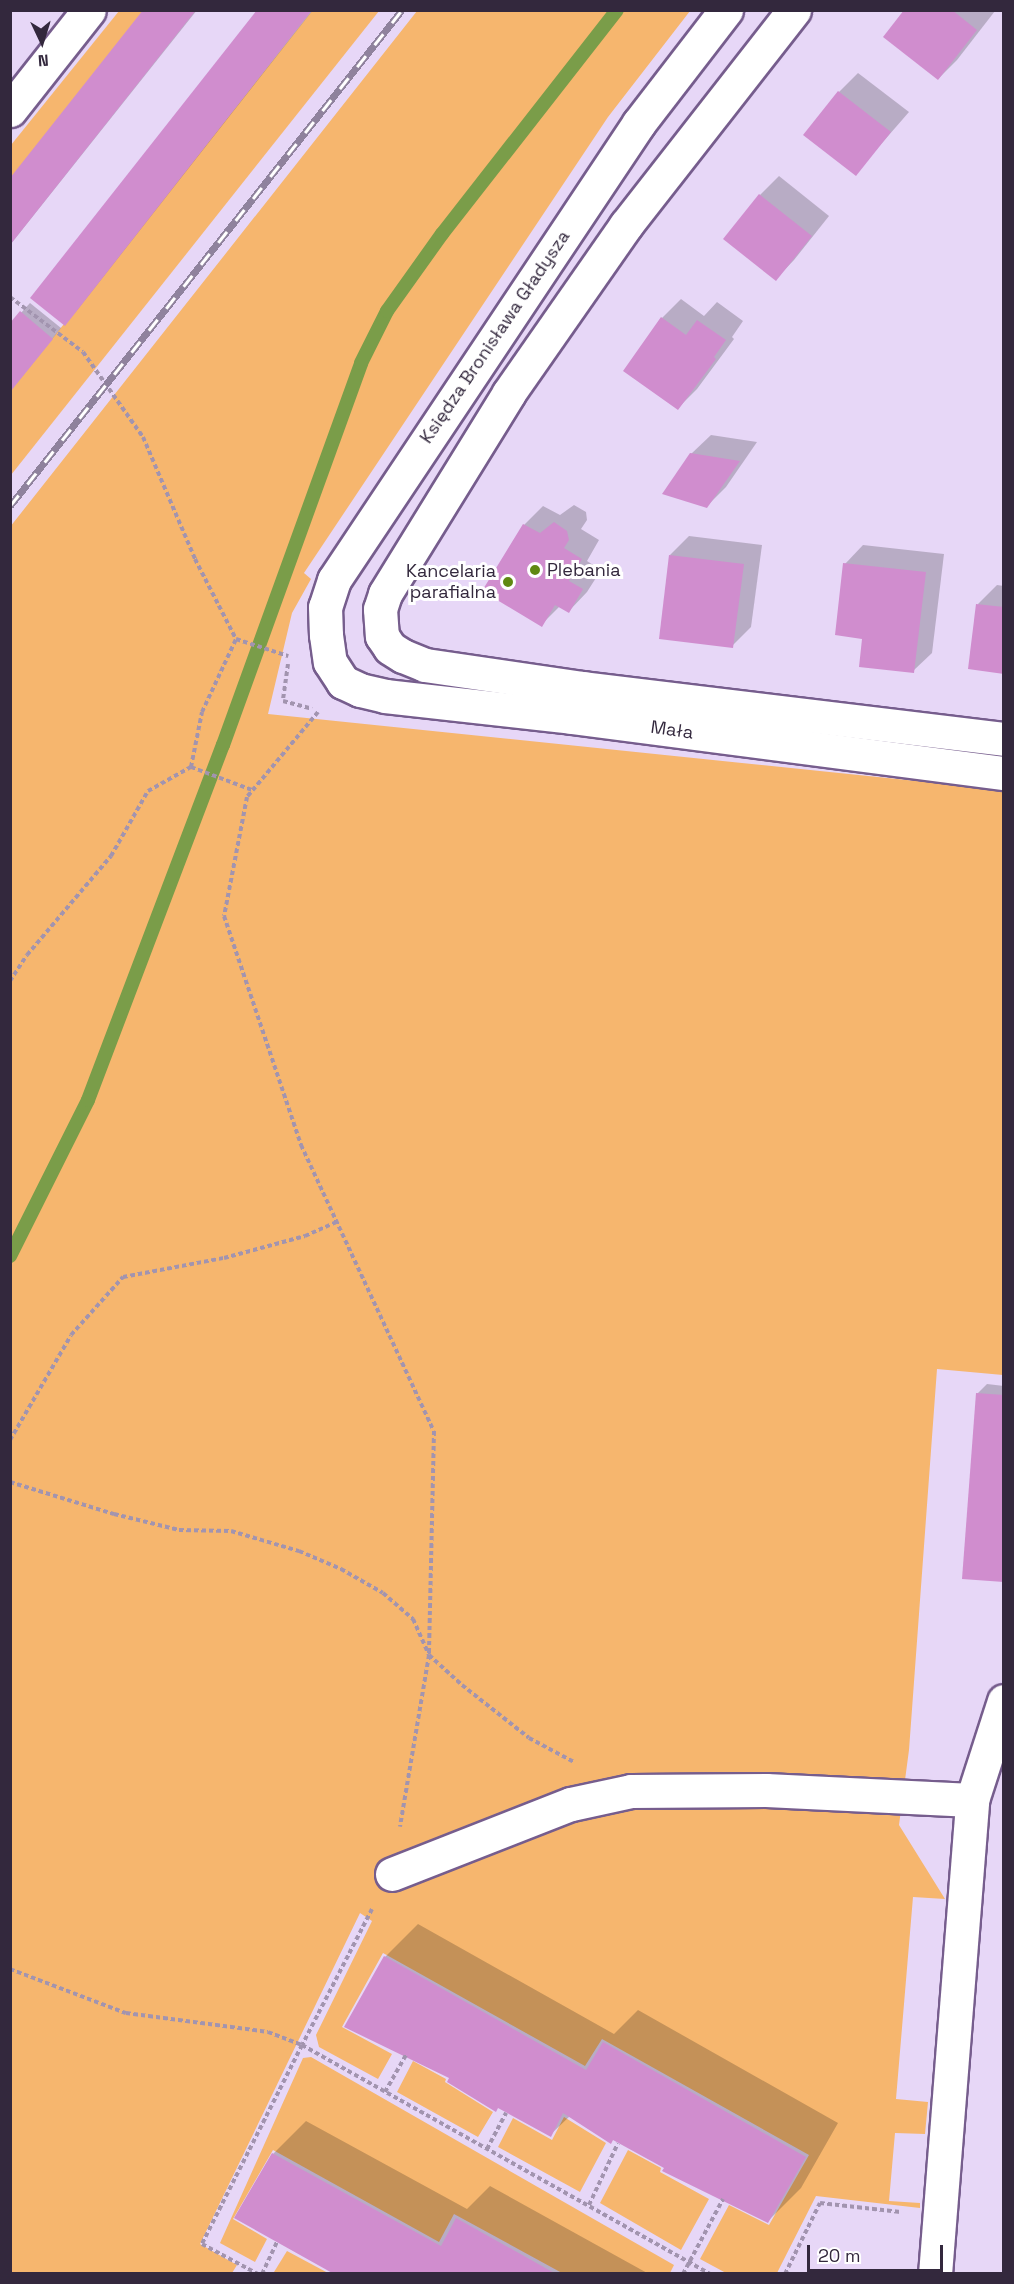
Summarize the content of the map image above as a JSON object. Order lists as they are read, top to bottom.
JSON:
{
  "streets": {
    "street": ["Księdza Bronisława Gładysza", "Mała"]
  },
  "crossings": [
    ["Księdza Bronisława Gładysza", "Mała"]
  ],
  "places": ["Plebania", "Kancelaria parafialna"],
  "scale_bar": "20 m",
  "north": "bottom"
}
